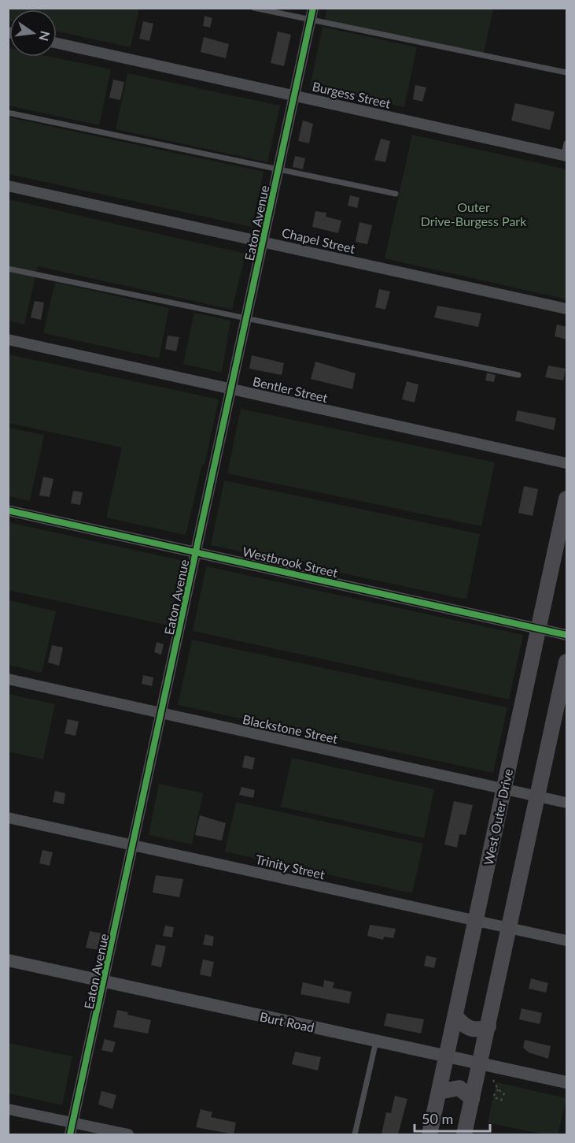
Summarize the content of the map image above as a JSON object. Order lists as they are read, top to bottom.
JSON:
{
  "streets": {
    "main road": ["West Outer Drive"],
    "street": [
      "Burgess Street",
      "Eaton Avenue",
      "Chapel Street",
      "Bentler Street",
      "Westbrook Street",
      "Blackstone Street",
      "Trinity Street",
      "Burt Road"
    ]
  },
  "crossings": [
    ["Burgess Street", "Eaton Avenue"],
    ["Eaton Avenue", "Chapel Street"],
    ["Eaton Avenue", "Bentler Street"],
    ["Eaton Avenue", "Westbrook Street"],
    ["Eaton Avenue", "Blackstone Street"],
    ["Eaton Avenue", "Trinity Street"],
    ["Eaton Avenue", "Burt Road"],
    ["Westbrook Street", "West Outer Drive"],
    ["Blackstone Street", "West Outer Drive"],
    ["West Outer Drive", "Trinity Street"],
    ["West Outer Drive", "Burt Road"]
  ],
  "parks": ["Outer Drive-Burgess Park"],
  "scale_bar": "50 m",
  "north": "right"
}
